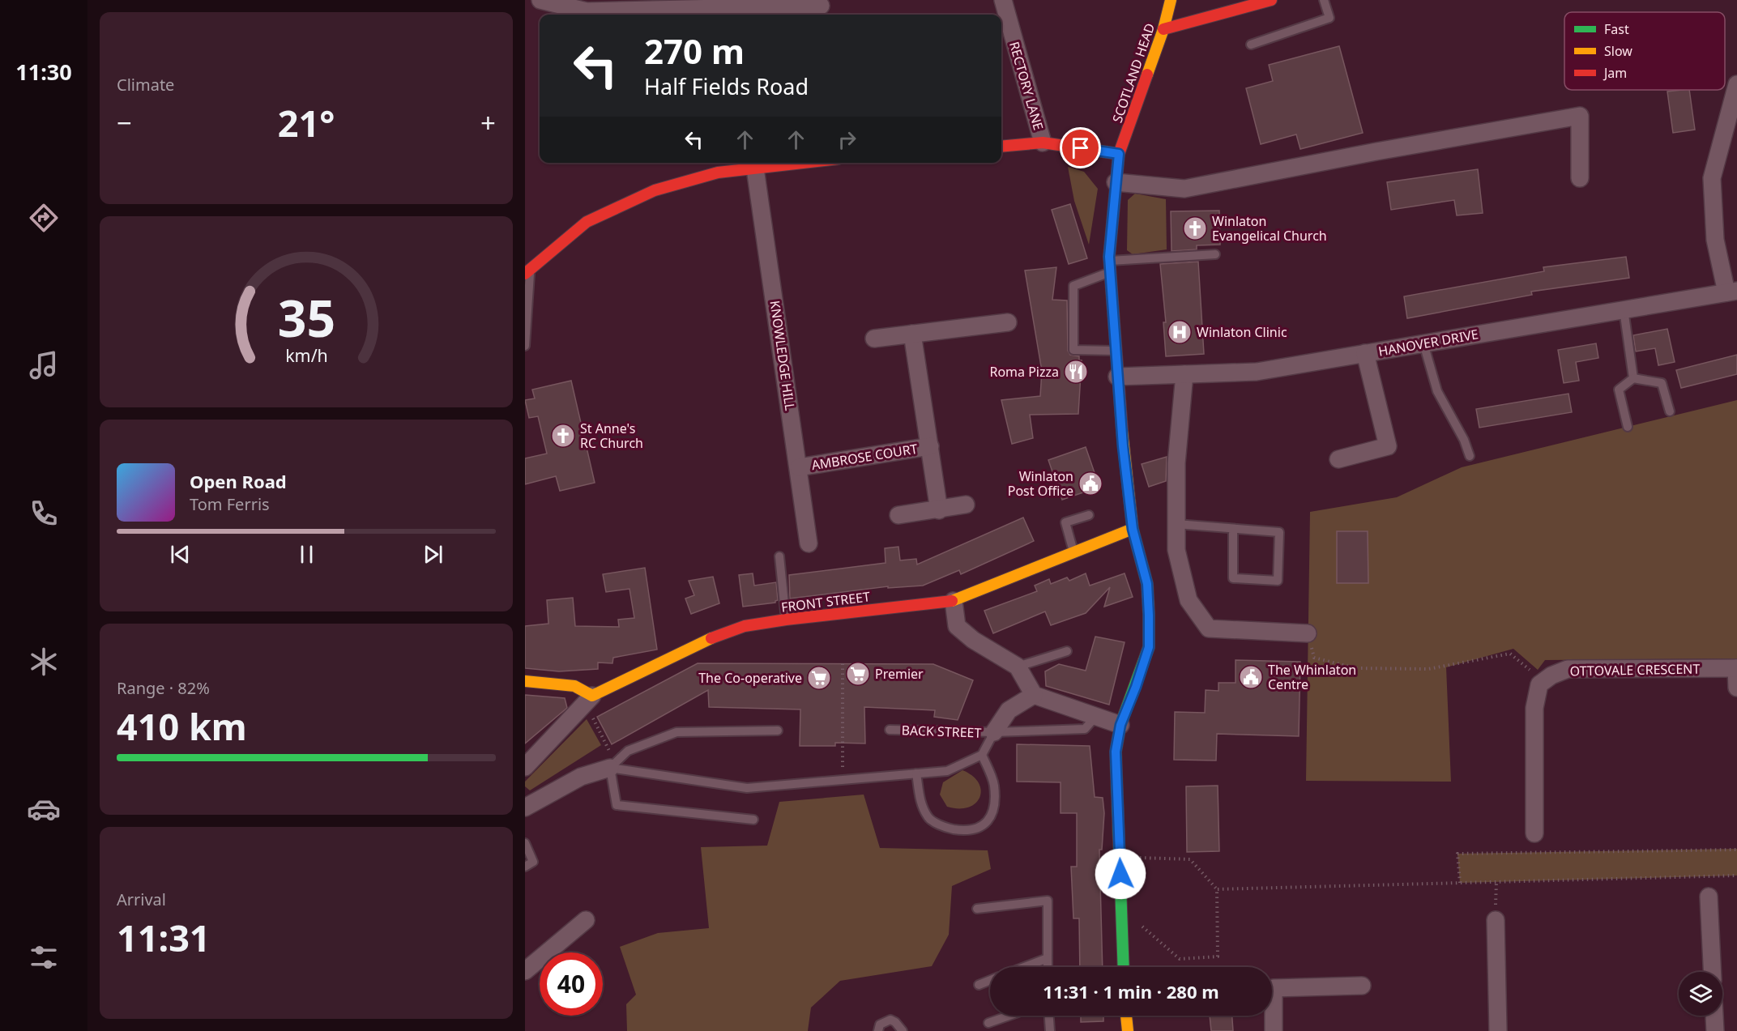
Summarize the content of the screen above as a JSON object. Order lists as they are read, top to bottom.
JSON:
{
  "streets": {
    "street": [
      "SCOTLAND HEAD",
      "RECTORY LANE",
      "HANOVER DRIVE",
      "KNOWLEDGE HILL",
      "AMBROSE COURT",
      "FRONT STREET",
      "OTTOVALE CRESCENT",
      "BACK STREET"
    ]
  },
  "crossings": [
    ["SCOTLAND HEAD", "HANOVER DRIVE"],
    ["SCOTLAND HEAD", "FRONT STREET"],
    ["KNOWLEDGE HILL", "AMBROSE COURT"]
  ],
  "places": {
    "church": ["Winlaton Evangelical Church", "St Anne's RC Church"],
    "hospital": ["Winlaton Clinic"],
    "restaurant": ["Roma Pizza"],
    "public building": ["Winlaton Post Office", "The Whinlaton Centre"],
    "supermarket": ["Premier", "The Co-operative"]
  },
  "legend": ["Fast", "Slow", "Jam"],
  "page": {
    "tabs": "11:30",
    "tile": [
      "Climate",
      ["Range · 82%", "410 km"],
      ["Arrival", "11:31"]
    ],
    "turn": ["270 m", "Half Fields Road"],
    "heat": ["−", "21°", "+"],
    "song": ["Open Road", "Tom Ferris"],
    "limit": "40",
    "trip": "11:31 · 1 min · 280 m",
    "gauge": ["35", "km/h"]
  }
}
